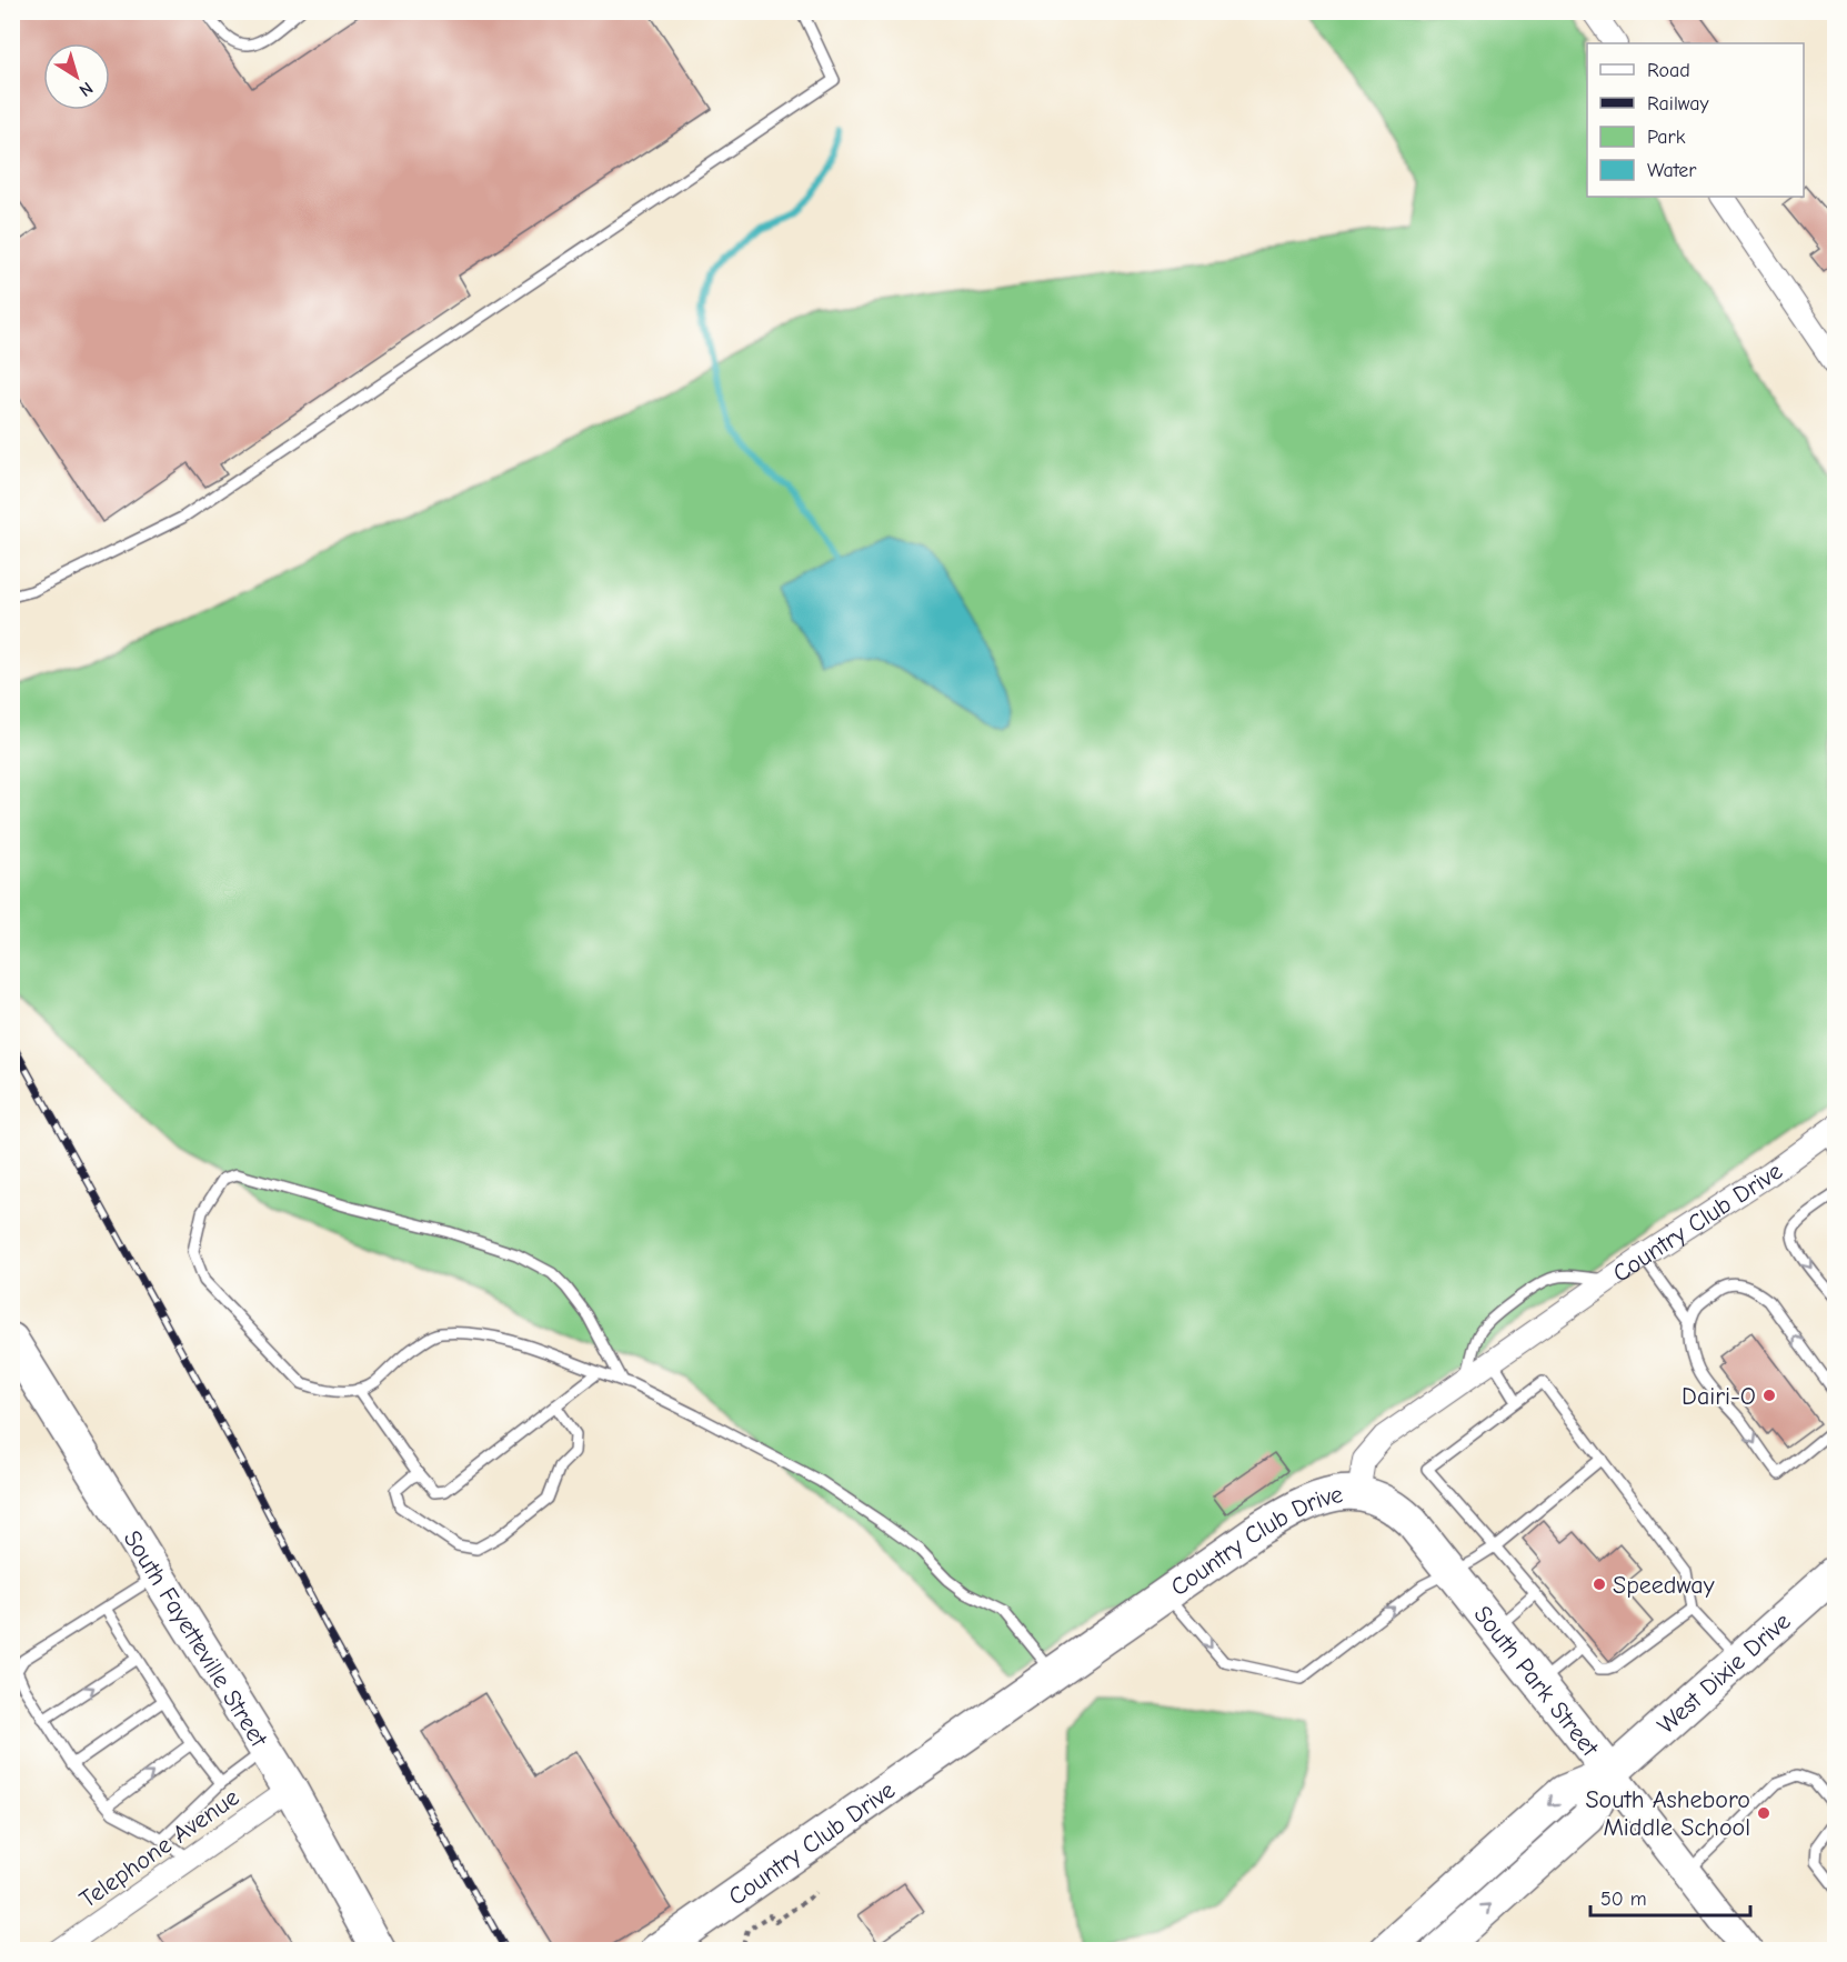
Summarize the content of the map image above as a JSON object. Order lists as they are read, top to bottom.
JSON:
{
  "streets": {
    "main road": [
      "Country Club Drive",
      "South Fayetteville Street",
      "West Dixie Drive",
      "South Park Street"
    ],
    "street": ["Telephone Avenue"]
  },
  "crossings": [
    ["Country Club Drive", "South Park Street"],
    ["South Fayetteville Street", "Telephone Avenue"],
    ["West Dixie Drive", "South Park Street"]
  ],
  "places": ["Dairi-O", "Speedway", "South Asheboro Middle School"],
  "legend": [
    "Road",
    "Railway",
    "Park",
    "Water"
  ],
  "scale_bar": "50 m",
  "north": "bottom right"
}
